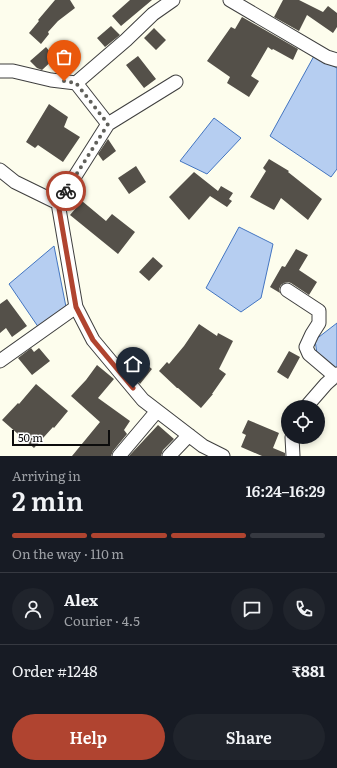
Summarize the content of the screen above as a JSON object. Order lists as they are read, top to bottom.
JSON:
{
  "scale_bar": "50 m",
  "page": {
    "scale": "50 m",
    "heading": ["2 min", "Arriving in", "16:24–16:29"],
    "panel": [
      "Alex",
      "Courier · 4.5",
      "Order #1248",
      "₹881"
    ],
    "bar": "On the way · 110 m",
    "buttons": ["Help", "Share"]
  }
}
